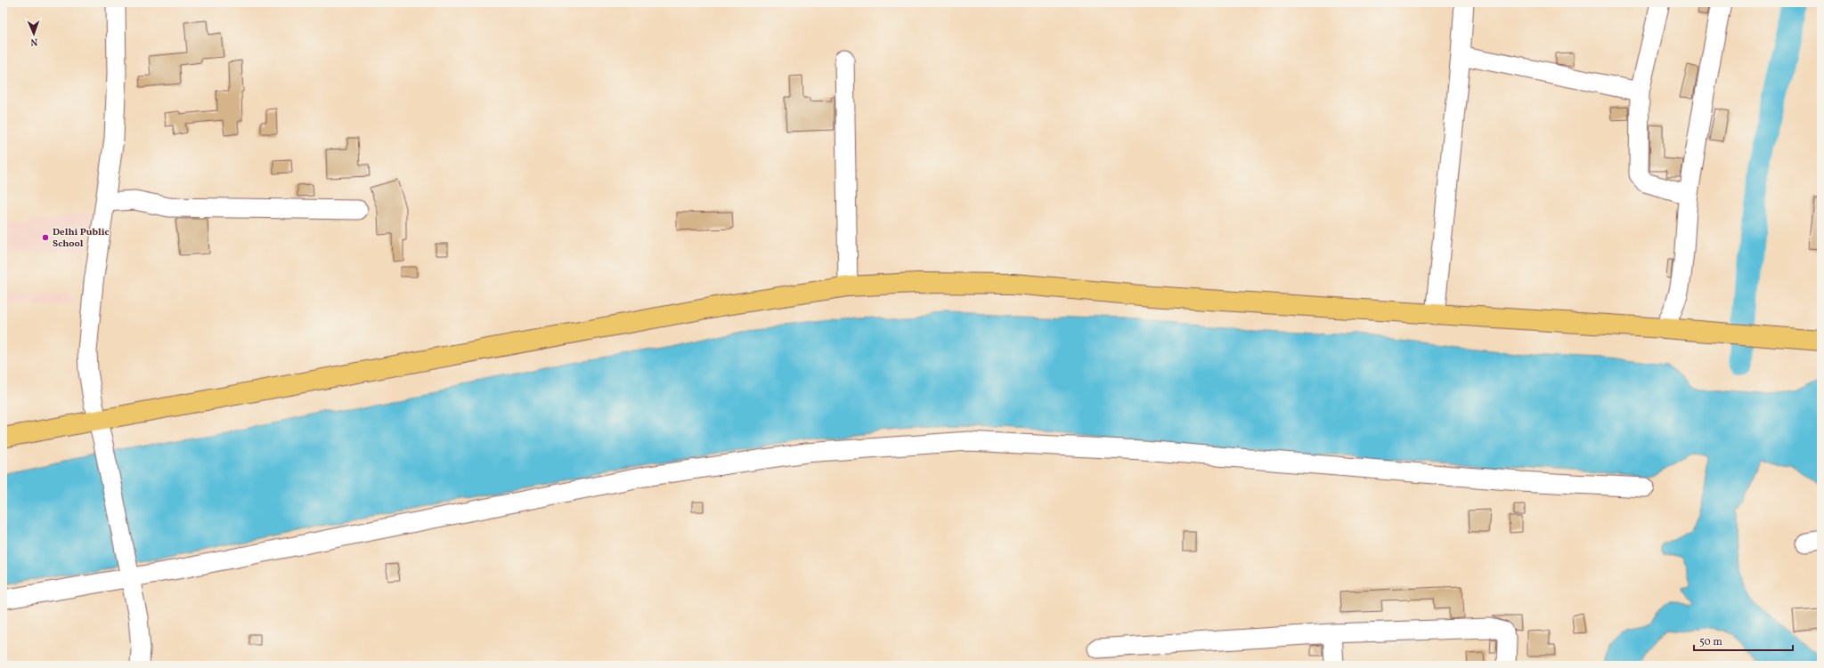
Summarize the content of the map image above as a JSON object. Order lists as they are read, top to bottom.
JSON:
{
  "places": ["Delhi Public School"],
  "scale_bar": "50 m",
  "north": "bottom"
}
